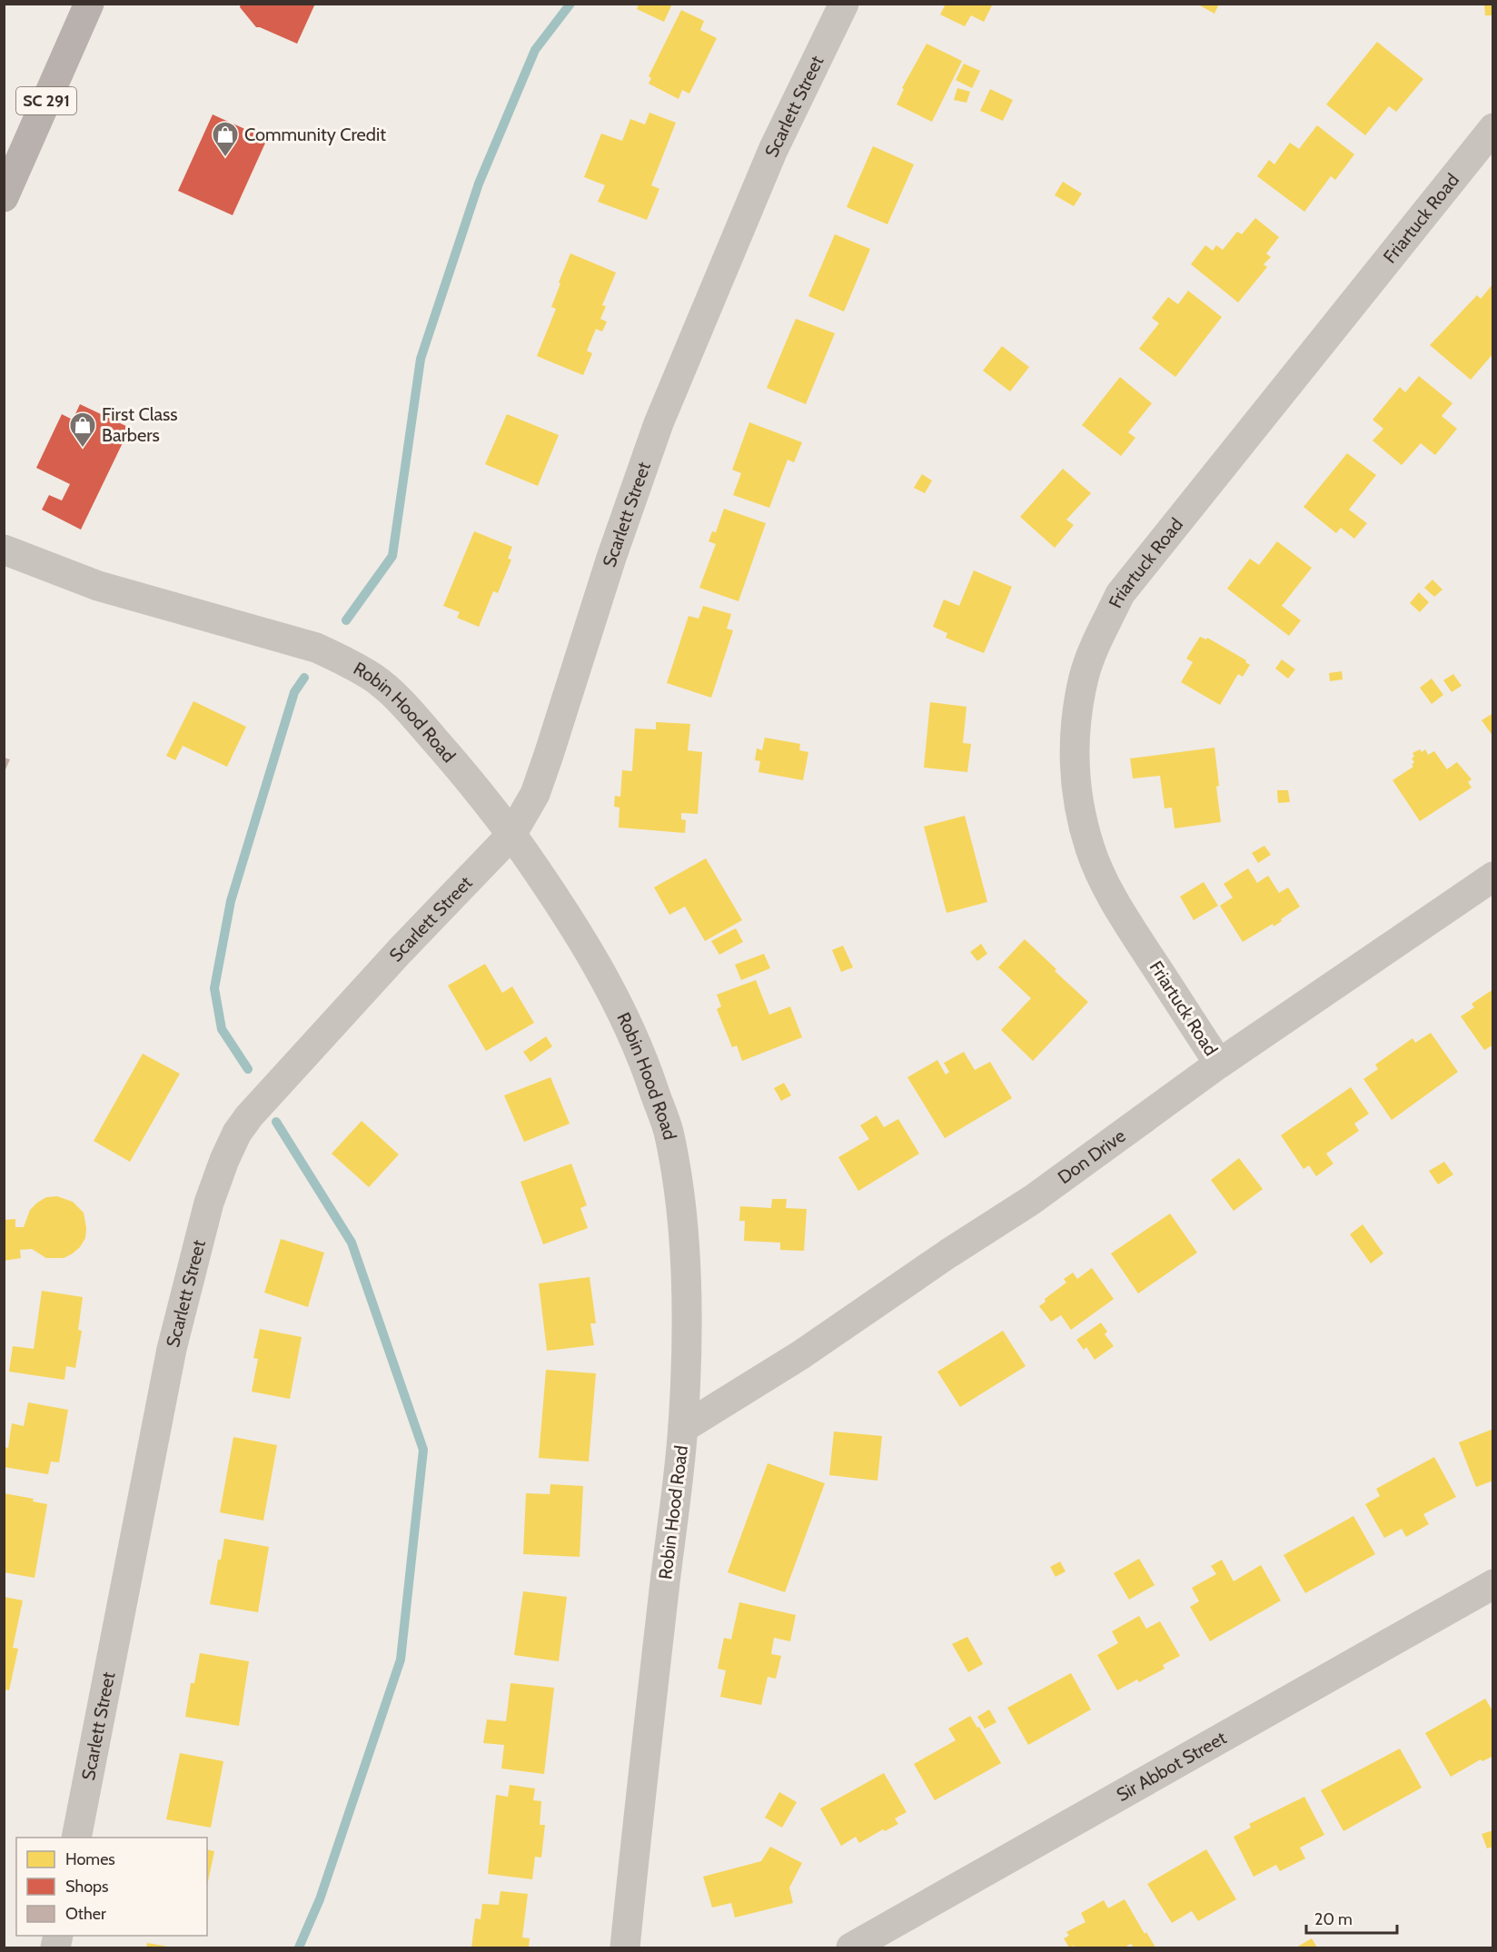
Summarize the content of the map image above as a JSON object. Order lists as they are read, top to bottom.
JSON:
{
  "streets": {
    "main road": ["SC 291"],
    "street": [
      "Scarlett Street",
      "Friartuck Road",
      "Robin Hood Road",
      "Don Drive",
      "Sir Abbot Street"
    ]
  },
  "crossings": [
    ["Scarlett Street", "Robin Hood Road"],
    ["Friartuck Road", "Don Drive"],
    ["Robin Hood Road", "Don Drive"]
  ],
  "places": {
    "shop": ["Community Credit", "First Class Barbers"]
  },
  "legend": ["Homes", "Shops", "Other"],
  "scale_bar": "20 m"
}
